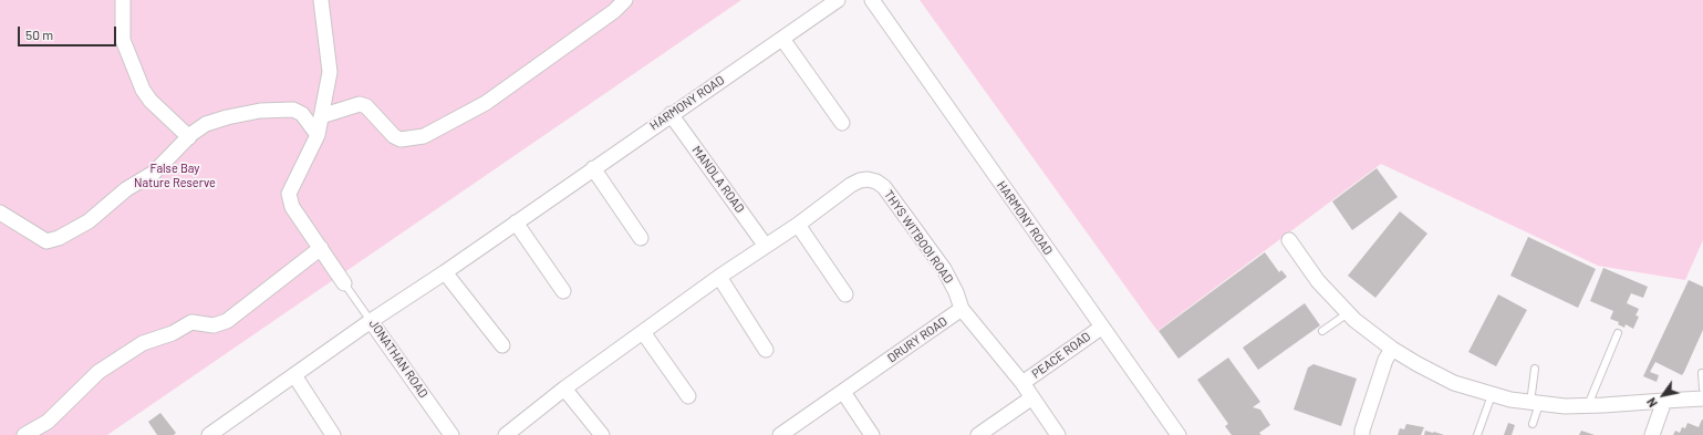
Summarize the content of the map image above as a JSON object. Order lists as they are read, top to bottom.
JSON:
{
  "streets": {
    "street": [
      "HARMONY ROAD",
      "MANDLA ROAD",
      "THYS WITBOOI ROAD",
      "DRURY ROAD",
      "PEACE ROAD",
      "JONATHAN ROAD"
    ]
  },
  "crossings": [
    ["HARMONY ROAD", "MANDLA ROAD"],
    ["HARMONY ROAD", "PEACE ROAD"],
    ["HARMONY ROAD", "JONATHAN ROAD"],
    ["MANDLA ROAD", "THYS WITBOOI ROAD"],
    ["THYS WITBOOI ROAD", "DRURY ROAD"]
  ],
  "parks": ["False Bay Nature Reserve"],
  "scale_bar": "50 m",
  "north": "bottom left"
}
